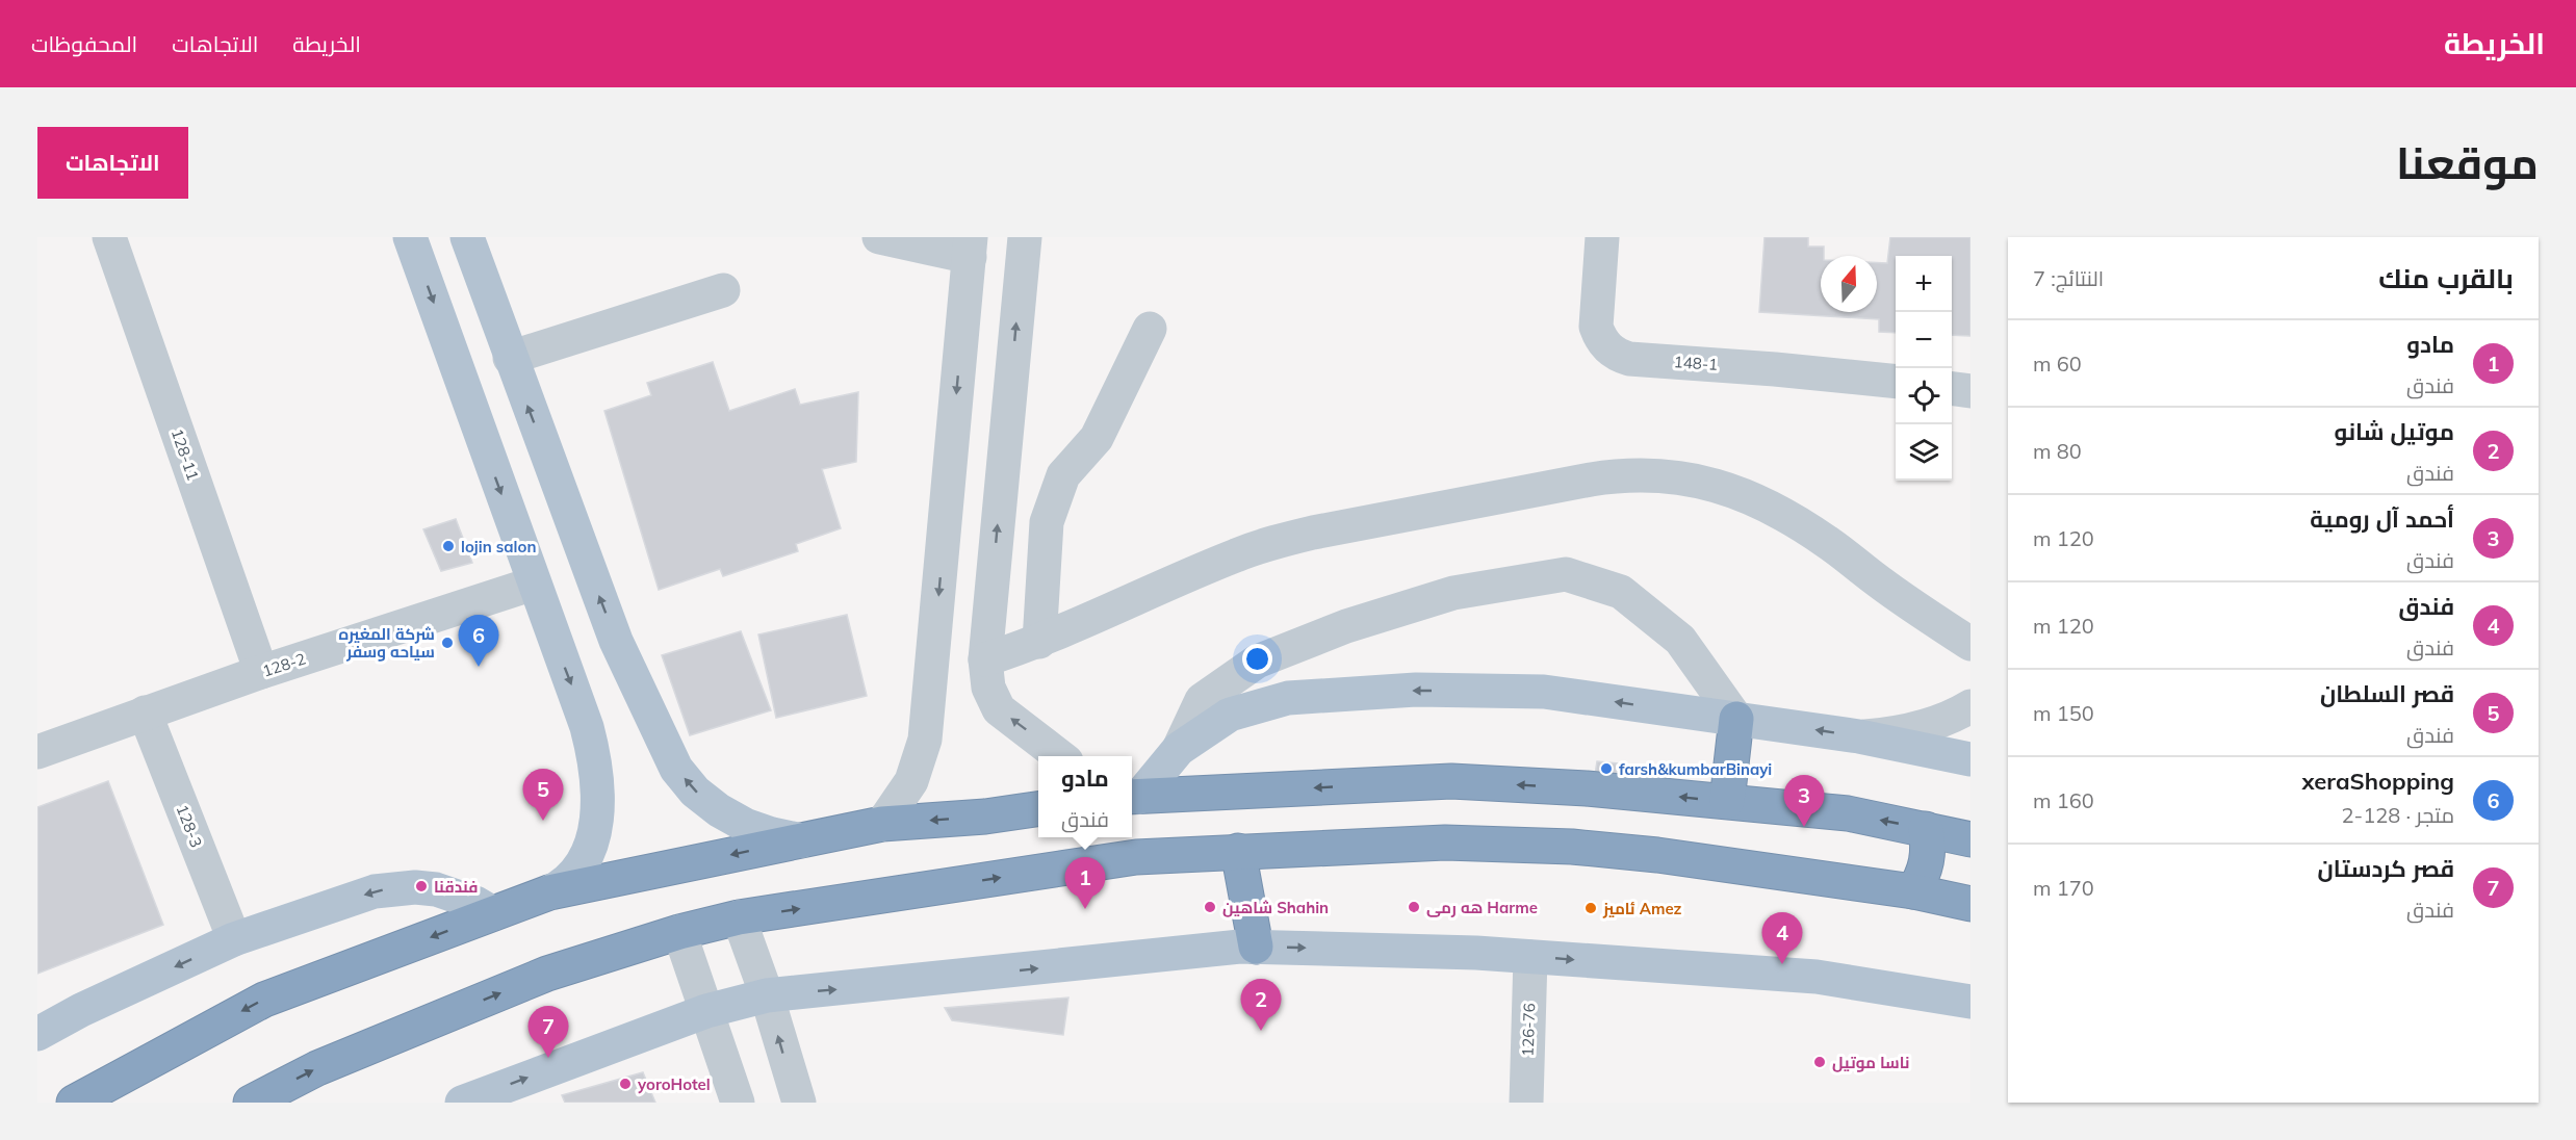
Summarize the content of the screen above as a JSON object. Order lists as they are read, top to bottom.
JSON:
{
  "streets": {
    "street": [
      "148-1",
      "128-11",
      "128-2",
      "128-3",
      "126-76"
    ]
  },
  "crossings": [
    ["128-11", "128-2"],
    ["128-2", "128-3"]
  ],
  "places": [
    "lojin salon",
    "شركة المغيره سياحه وسفر",
    "farsh&kumbarBinayi",
    "فندقنا",
    "شاهین Shahin",
    "هه رمی Harme",
    "ئاميز Amez",
    "ناسا موتيل",
    "yoroHotel"
  ],
  "north": "top",
  "page": {
    "header": "الخريطة",
    "nav": ["الخريطة", "الاتجاهات", "المحفوظات"],
    "title": "موقعنا",
    "buttons": "الاتجاهات",
    "heading": ["بالقرب منك", "النتائج: 7"],
    "map_buttons": ["+", "−"],
    "list": [
      {
        "mark": "1",
        "name": "مادو",
        "note": "فندق",
        "value": "60 m"
      },
      {
        "mark": "2",
        "name": "موتيل شانو",
        "note": "فندق",
        "value": "80 m"
      },
      {
        "mark": "3",
        "name": "أحمد آل رومية",
        "note": "فندق",
        "value": "120 m"
      },
      {
        "mark": "4",
        "name": "فندق",
        "note": "فندق",
        "value": "120 m"
      },
      {
        "mark": "5",
        "name": "قصر السلطان",
        "note": "فندق",
        "value": "150 m"
      },
      {
        "mark": "6",
        "name": "xeraShopping",
        "note": "متجر · 128-2",
        "value": "160 m"
      },
      {
        "mark": "7",
        "name": "قصر كردستان",
        "note": "فندق",
        "value": "170 m"
      }
    ],
    "pins": [
      "6",
      "5",
      "3",
      "1",
      "4",
      "2",
      "7"
    ],
    "popup": ["مادو", "فندق"]
  }
}
